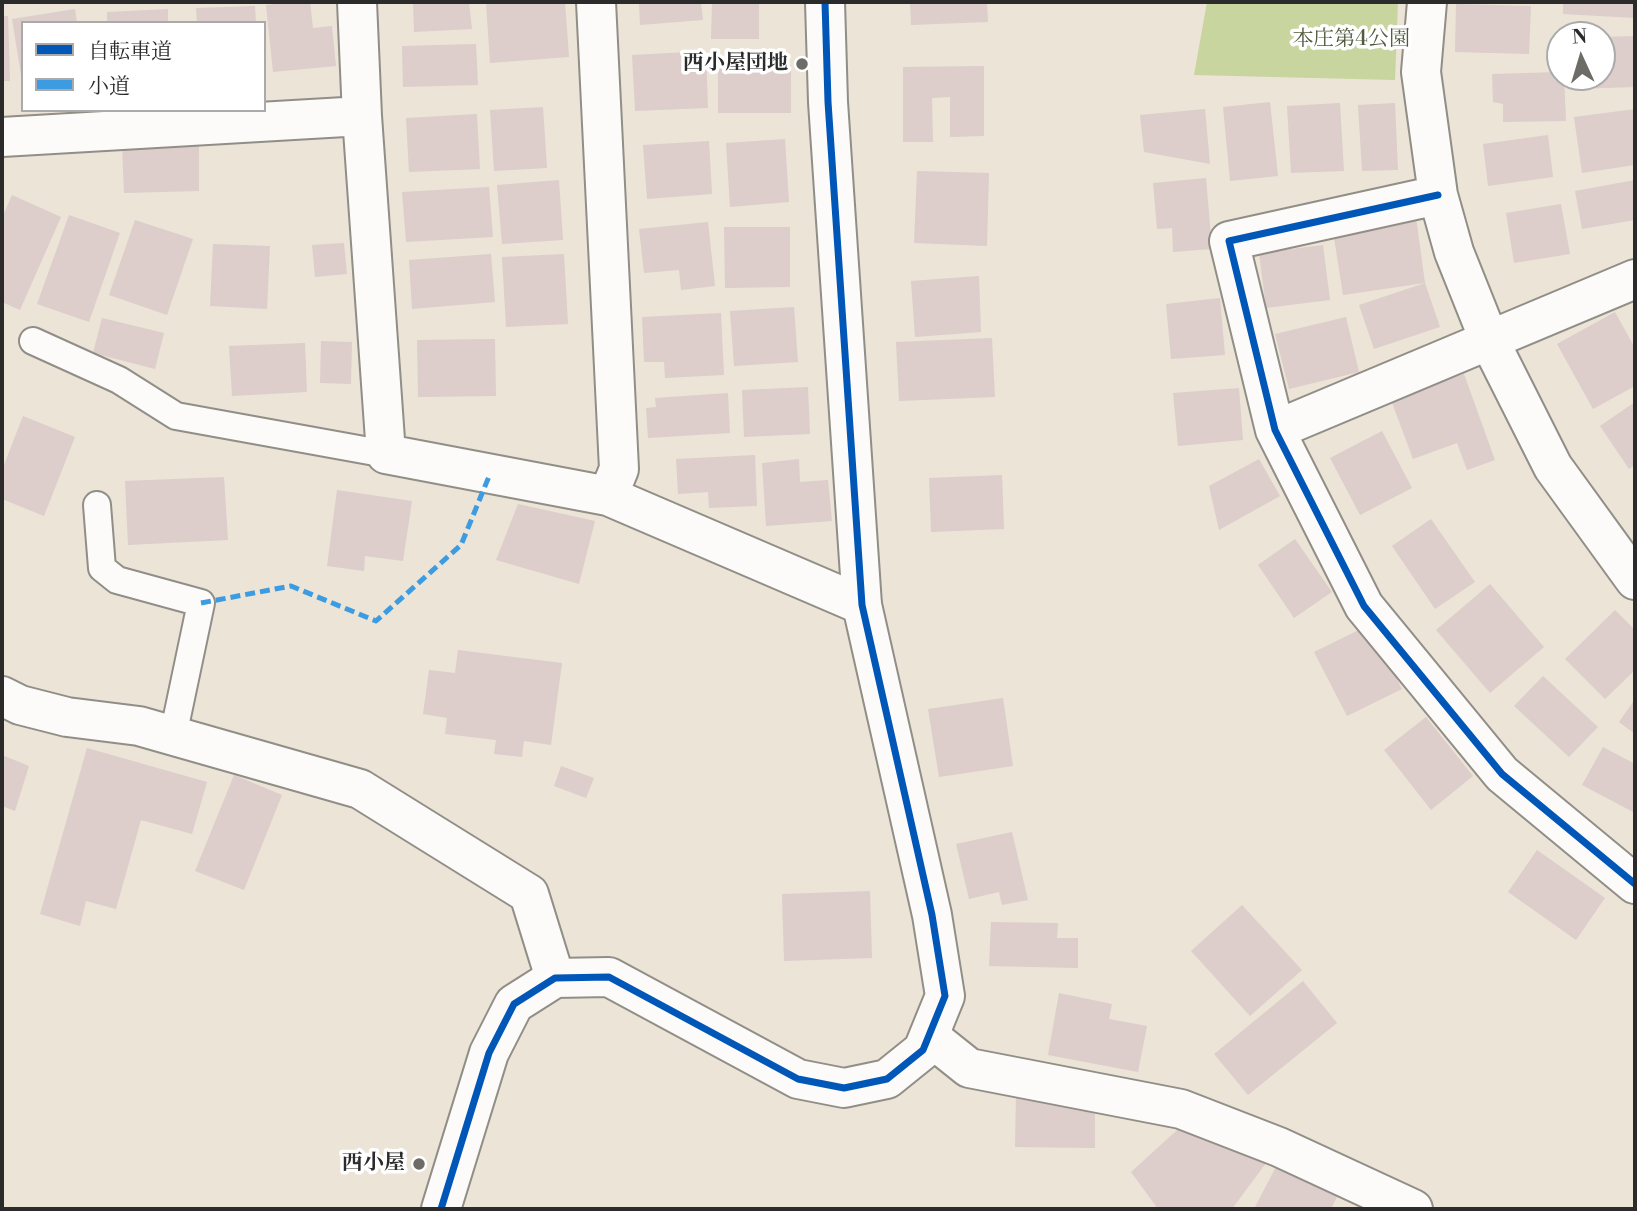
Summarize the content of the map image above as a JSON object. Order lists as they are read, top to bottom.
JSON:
{
  "parks": ["本庄第4公園"],
  "places": ["西小屋団地", "西小屋"],
  "legend": ["自転車道", "小道"],
  "north": "top"
}
